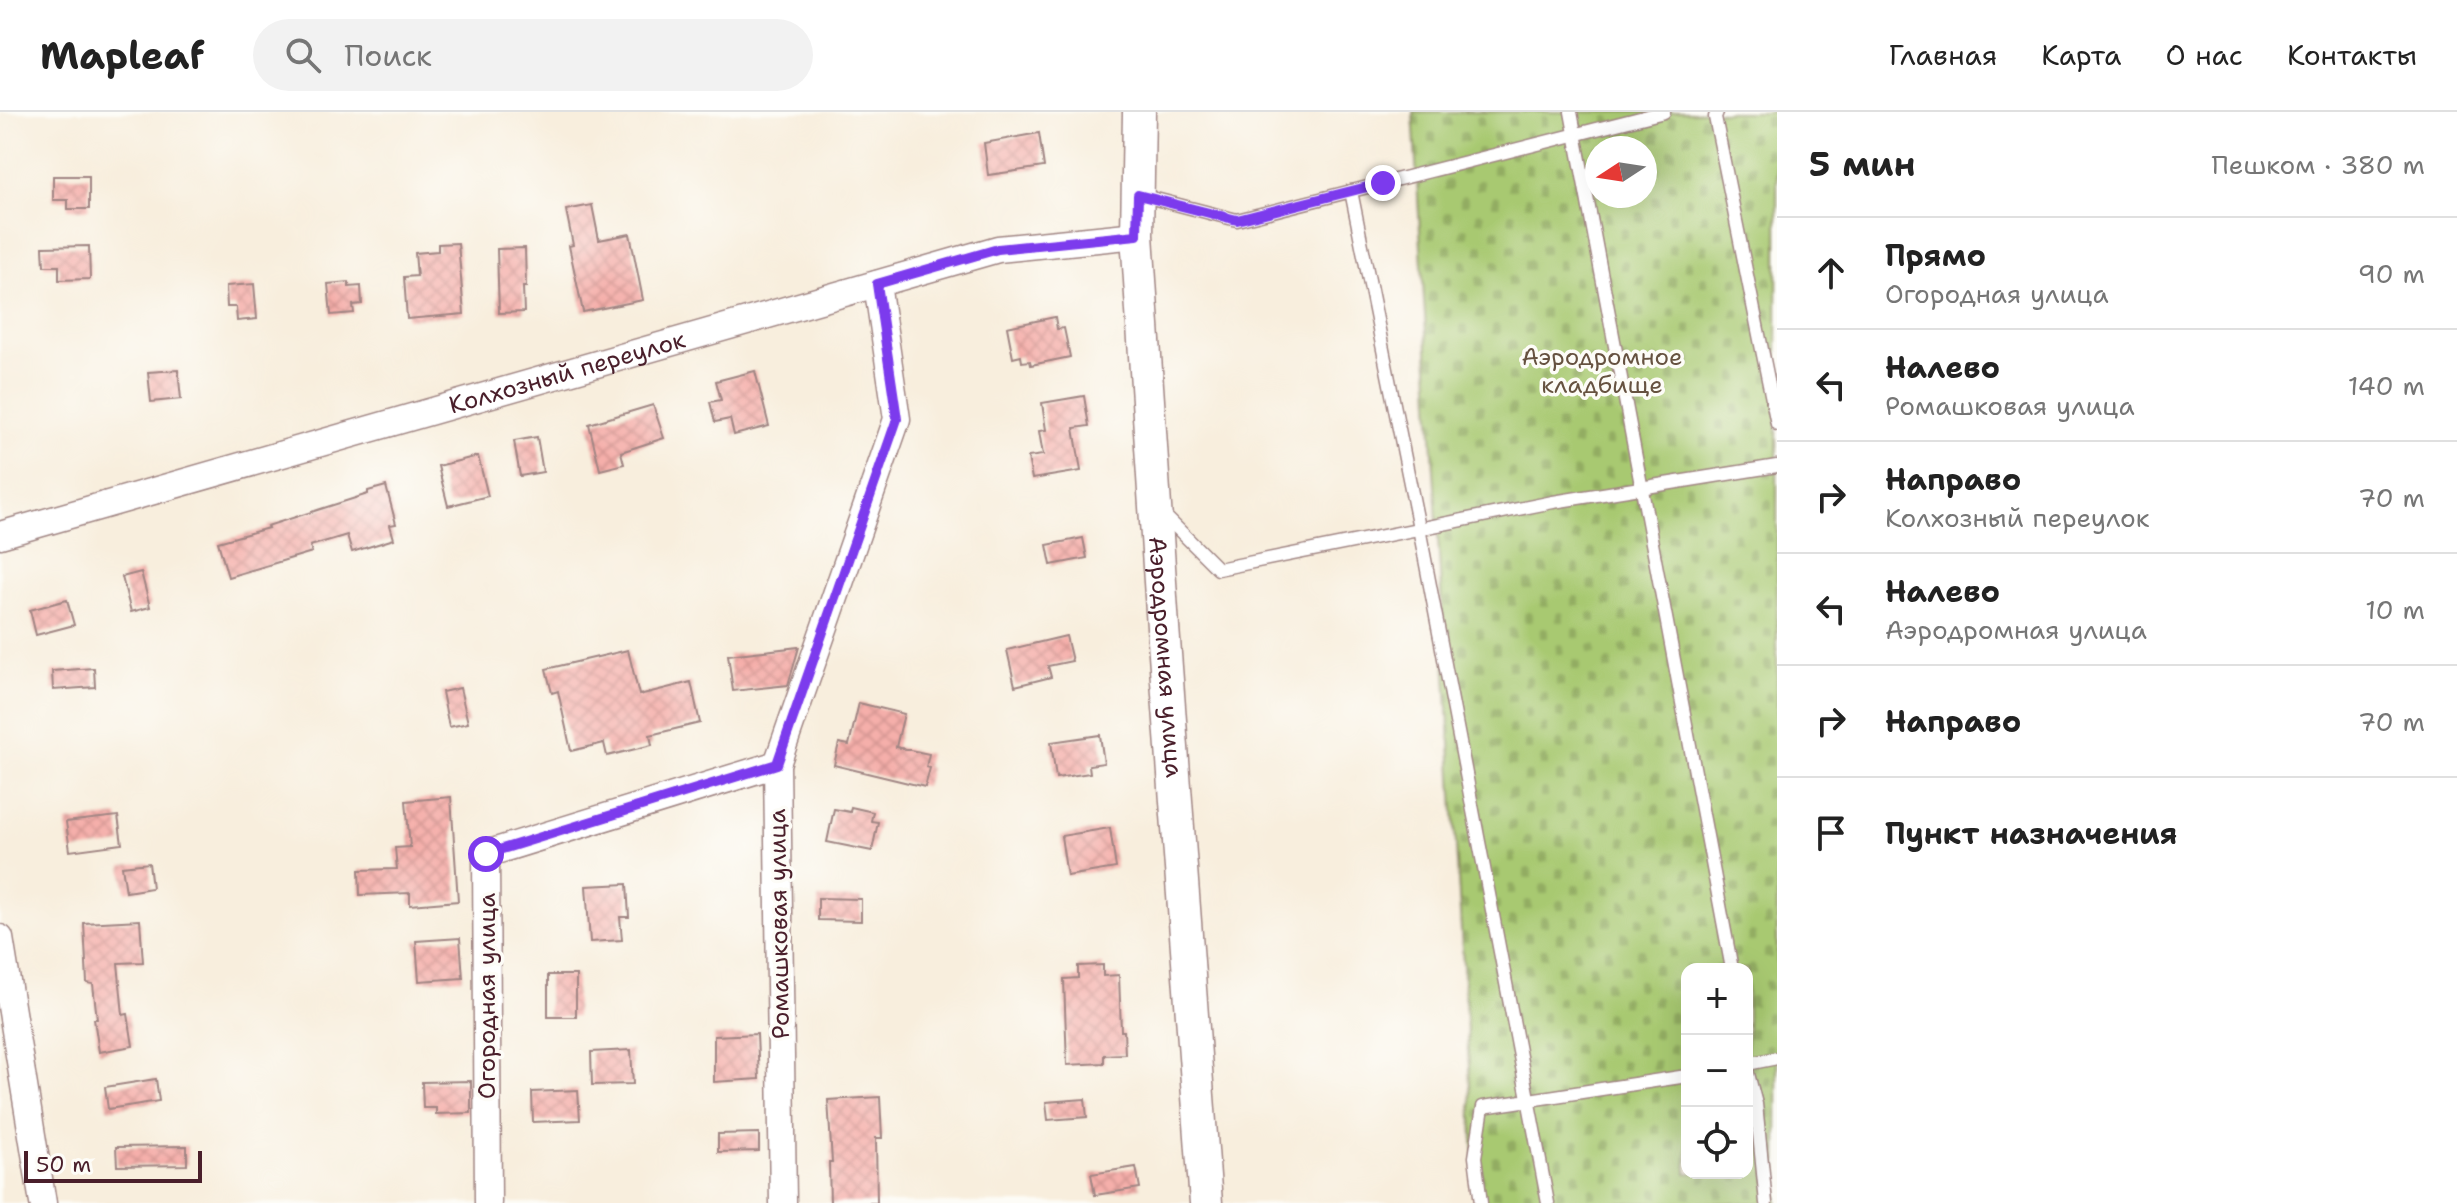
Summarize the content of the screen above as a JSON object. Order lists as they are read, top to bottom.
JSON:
{
  "streets": {
    "street": [
      "Колхозный переулок",
      "Аэродромная улица",
      "Ромашковая улица",
      "Огородная улица"
    ]
  },
  "crossings": [
    ["Колхозный переулок", "Аэродромная улица"],
    ["Колхозный переулок", "Ромашковая улица"],
    ["Ромашковая улица", "Огородная улица"]
  ],
  "parks": ["Аэродромное кладбище"],
  "scale_bar": "50 m",
  "north": "left",
  "page": {
    "header": "Mapleaf",
    "search": "Поиск",
    "nav": [
      "Главная",
      "Карта",
      "О нас",
      "Контакты"
    ],
    "heading": ["5 мин", "Пешком · 380 m"],
    "list": [
      ["Прямо", "Огородная улица", "90 m"],
      ["Налево", "Ромашковая улица", "140 m"],
      ["Направо", "Колхозный переулок", "70 m"],
      ["Налево", "Аэродромная улица", "10 m"],
      ["Направо", "70 m"],
      "Пункт назначения"
    ],
    "map_buttons": ["+", "−"],
    "scale": "50 m"
  }
}
